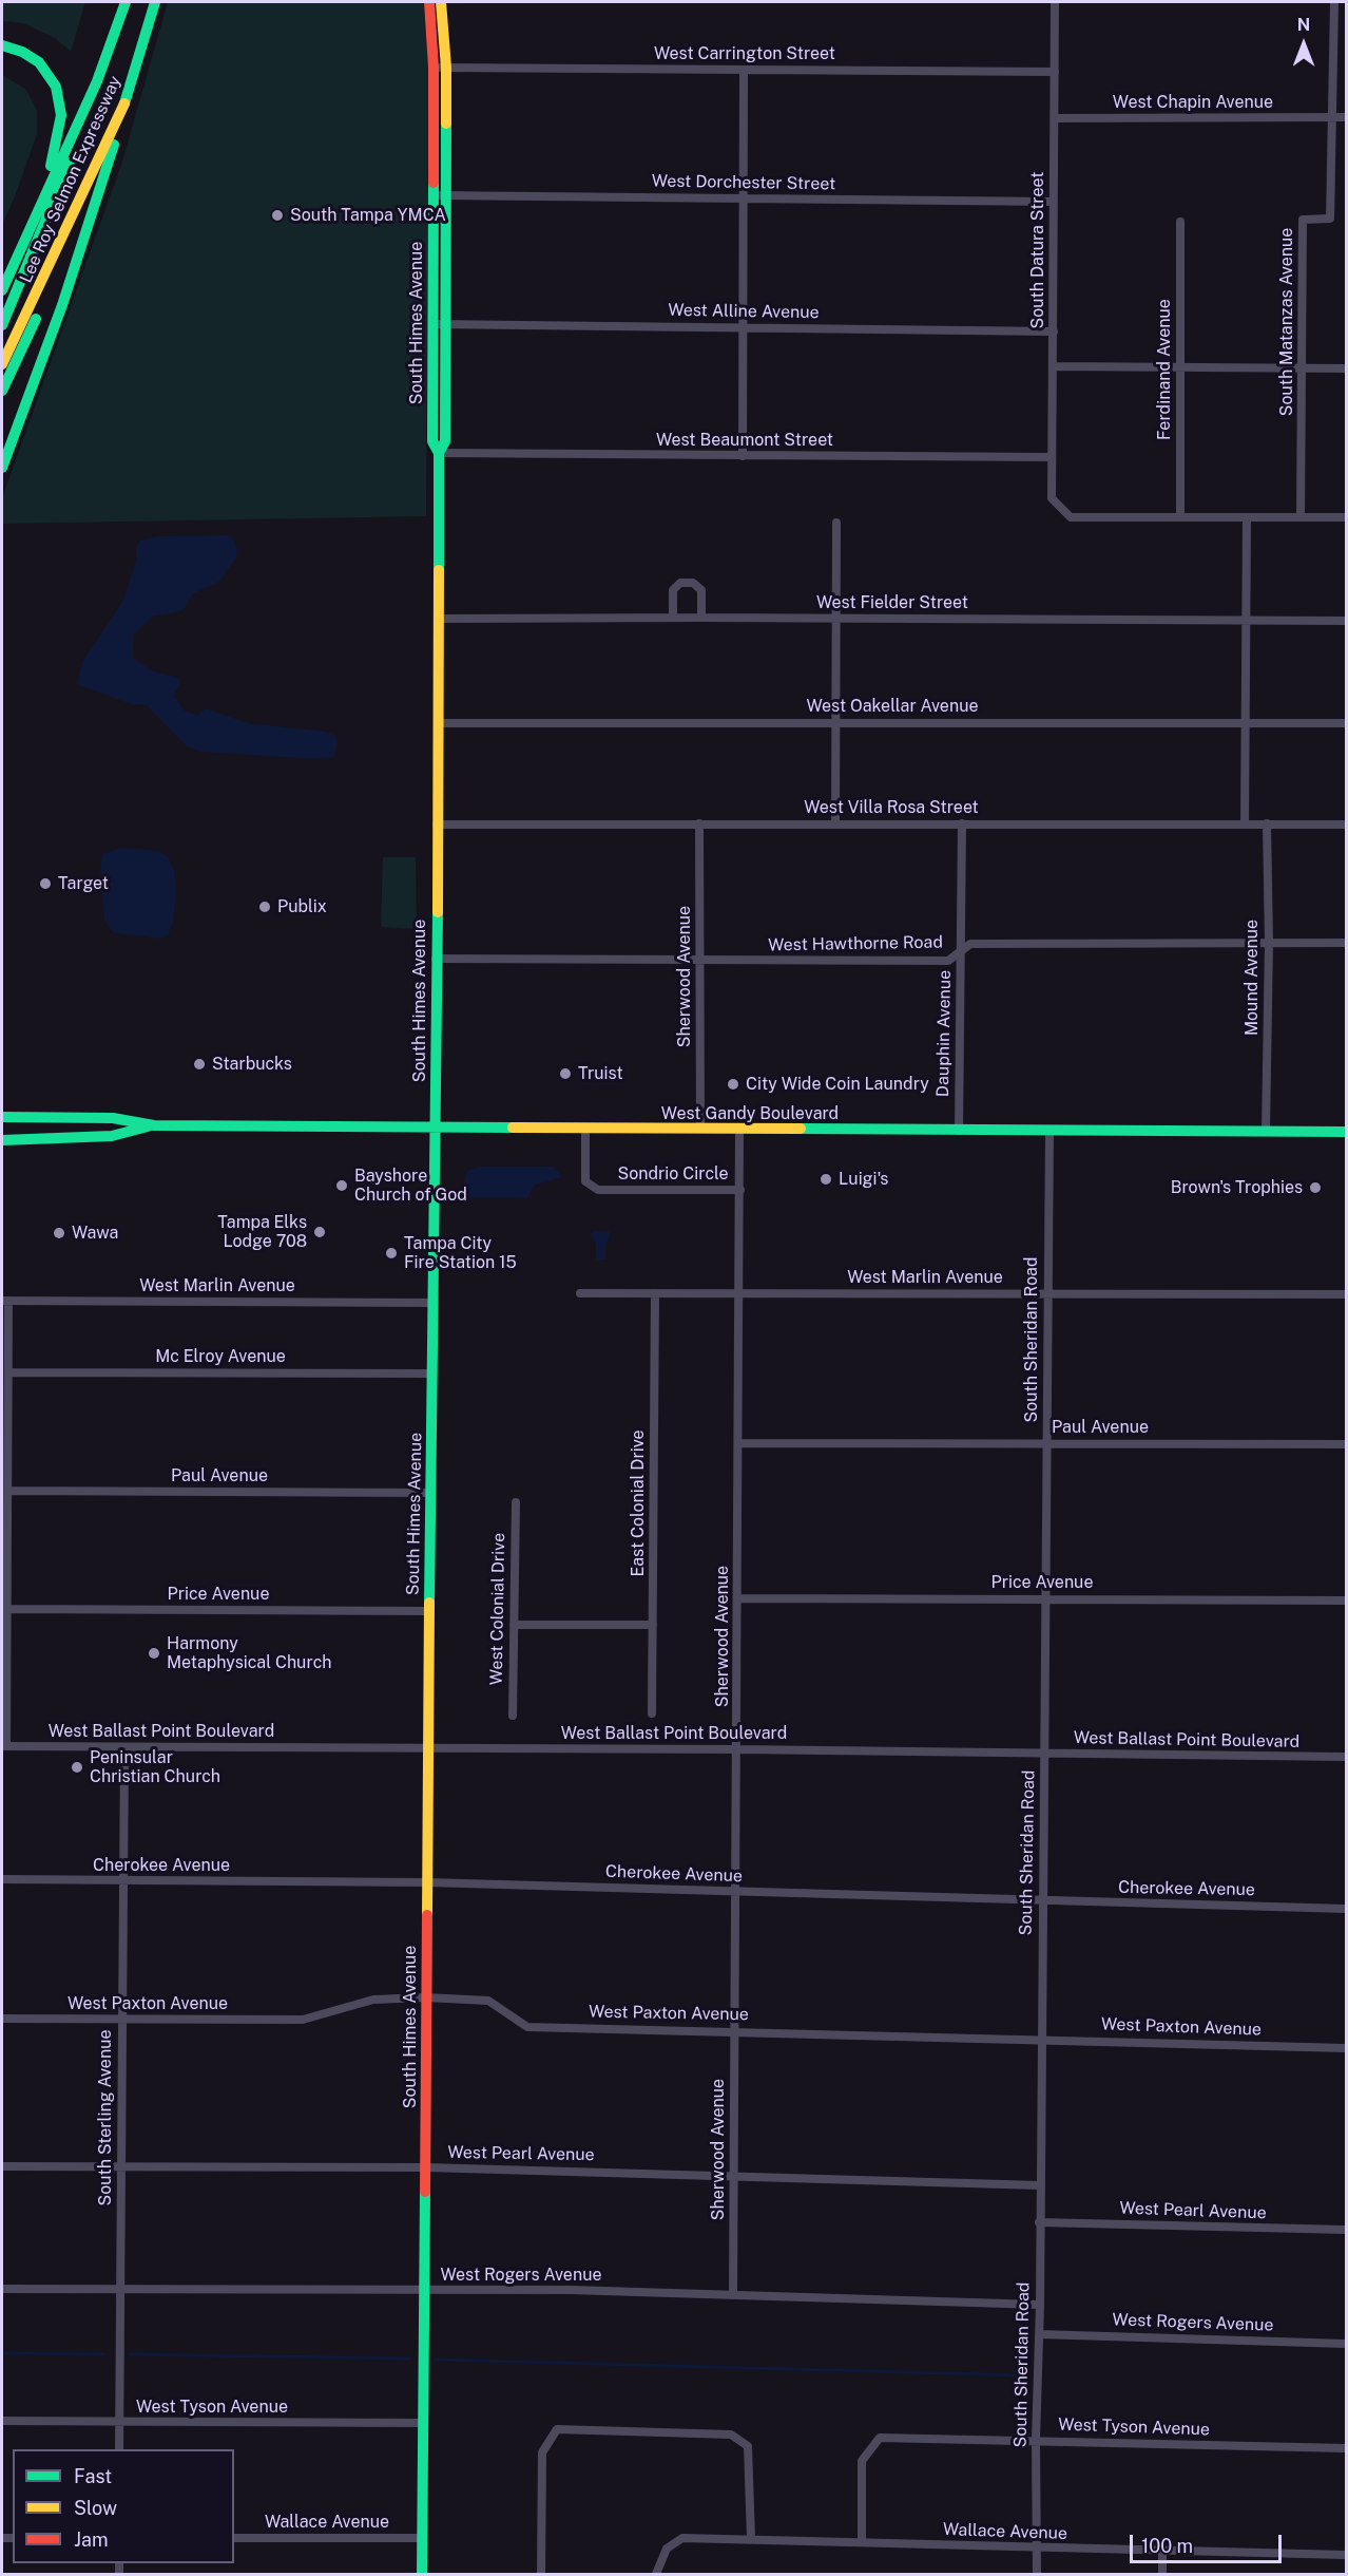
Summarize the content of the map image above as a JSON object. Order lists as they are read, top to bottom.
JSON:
{
  "streets": {
    "main road": ["Lee Roy Selmon Expressway", "South Himes Avenue", "West Gandy Boulevard"],
    "street": [
      "West Carrington Street",
      "West Chapin Avenue",
      "West Dorchester Street",
      "South Datura Street",
      "West Alline Avenue",
      "South Matanzas Avenue",
      "Ferdinand Avenue",
      "West Beaumont Street",
      "West Fielder Street",
      "West Oakellar Avenue",
      "West Villa Rosa Street",
      "West Hawthorne Road",
      "Sherwood Avenue",
      "Mound Avenue",
      "Dauphin Avenue",
      "Sondrio Circle",
      "West Marlin Avenue",
      "South Sheridan Road",
      "Mc Elroy Avenue",
      "Paul Avenue",
      "East Colonial Drive",
      "Price Avenue",
      "West Colonial Drive",
      "West Ballast Point Boulevard",
      "Cherokee Avenue",
      "West Paxton Avenue",
      "South Sterling Avenue",
      "West Pearl Avenue",
      "West Rogers Avenue",
      "West Tyson Avenue",
      "Wallace Avenue"
    ]
  },
  "crossings": [
    ["West Carrington Street", "South Datura Street"],
    ["West Carrington Street", "South Himes Avenue"],
    ["West Chapin Avenue", "South Datura Street"],
    ["West Chapin Avenue", "South Matanzas Avenue"],
    ["West Dorchester Street", "South Datura Street"],
    ["West Dorchester Street", "South Himes Avenue"],
    ["South Datura Street", "West Alline Avenue"],
    ["South Datura Street", "Ferdinand Avenue"],
    ["South Datura Street", "West Beaumont Street"],
    ["West Alline Avenue", "South Himes Avenue"],
    ["South Himes Avenue", "West Beaumont Street"],
    ["South Himes Avenue", "West Fielder Street"],
    ["South Himes Avenue", "West Oakellar Avenue"],
    ["South Himes Avenue", "West Villa Rosa Street"],
    ["South Himes Avenue", "West Hawthorne Road"],
    ["South Himes Avenue", "West Gandy Boulevard"],
    ["South Himes Avenue", "West Marlin Avenue"],
    ["South Himes Avenue", "Mc Elroy Avenue"],
    ["South Himes Avenue", "Paul Avenue"],
    ["South Himes Avenue", "Price Avenue"],
    ["South Himes Avenue", "West Ballast Point Boulevard"],
    ["South Himes Avenue", "Cherokee Avenue"],
    ["South Himes Avenue", "West Paxton Avenue"],
    ["South Himes Avenue", "West Pearl Avenue"],
    ["South Himes Avenue", "West Rogers Avenue"],
    ["South Himes Avenue", "West Tyson Avenue"],
    ["South Himes Avenue", "Wallace Avenue"],
    ["West Villa Rosa Street", "Sherwood Avenue"],
    ["West Villa Rosa Street", "Mound Avenue"],
    ["West Villa Rosa Street", "Dauphin Avenue"],
    ["West Hawthorne Road", "Sherwood Avenue"],
    ["West Hawthorne Road", "Mound Avenue"],
    ["West Hawthorne Road", "Dauphin Avenue"],
    ["Sherwood Avenue", "West Gandy Boulevard"],
    ["Sherwood Avenue", "Sondrio Circle"],
    ["Sherwood Avenue", "West Marlin Avenue"],
    ["Sherwood Avenue", "Paul Avenue"],
    ["Sherwood Avenue", "Price Avenue"],
    ["Sherwood Avenue", "West Ballast Point Boulevard"],
    ["Sherwood Avenue", "Cherokee Avenue"],
    ["Sherwood Avenue", "West Paxton Avenue"],
    ["Sherwood Avenue", "West Pearl Avenue"],
    ["Sherwood Avenue", "West Rogers Avenue"],
    ["Mound Avenue", "West Gandy Boulevard"],
    ["Dauphin Avenue", "West Gandy Boulevard"],
    ["West Gandy Boulevard", "Sondrio Circle"],
    ["West Gandy Boulevard", "South Sheridan Road"],
    ["West Marlin Avenue", "South Sheridan Road"],
    ["West Marlin Avenue", "East Colonial Drive"],
    ["South Sheridan Road", "Paul Avenue"],
    ["South Sheridan Road", "Price Avenue"],
    ["South Sheridan Road", "West Ballast Point Boulevard"],
    ["South Sheridan Road", "Cherokee Avenue"],
    ["South Sheridan Road", "West Paxton Avenue"],
    ["South Sheridan Road", "West Pearl Avenue"],
    ["South Sheridan Road", "West Rogers Avenue"],
    ["South Sheridan Road", "West Tyson Avenue"],
    ["South Sheridan Road", "Wallace Avenue"],
    ["West Ballast Point Boulevard", "South Sterling Avenue"],
    ["Cherokee Avenue", "South Sterling Avenue"],
    ["West Paxton Avenue", "South Sterling Avenue"],
    ["South Sterling Avenue", "West Pearl Avenue"],
    ["South Sterling Avenue", "West Rogers Avenue"],
    ["South Sterling Avenue", "West Tyson Avenue"],
    ["West Tyson Avenue", "Wallace Avenue"]
  ],
  "places": [
    "South Tampa YMCA",
    "Target",
    "Publix",
    "Starbucks",
    "Truist",
    "City Wide Coin Laundry",
    "Luigi's",
    "Bayshore Church of God",
    "Brown's Trophies",
    "Tampa Elks Lodge 708",
    "Wawa",
    "Tampa City Fire Station 15",
    "Harmony Metaphysical Church",
    "Peninsular Christian Church"
  ],
  "legend": ["Fast", "Slow", "Jam"],
  "scale_bar": "100 m",
  "north": "top"
}
